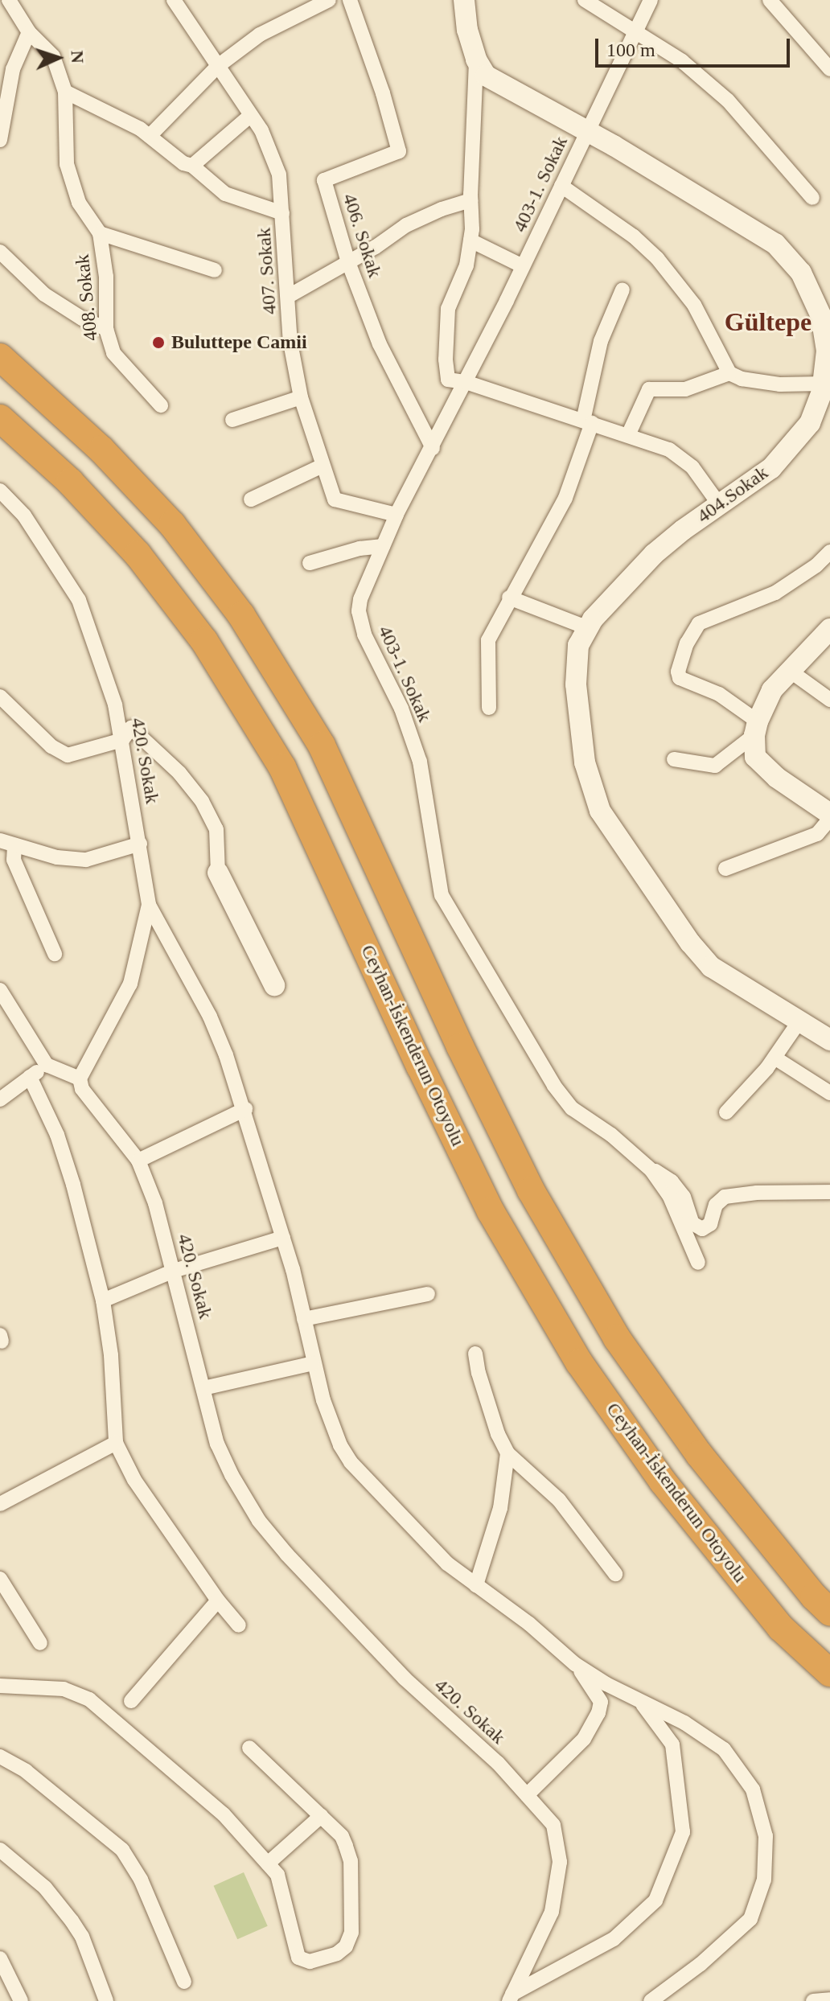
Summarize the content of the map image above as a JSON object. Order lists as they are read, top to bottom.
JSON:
{
  "streets": {
    "highway": ["Ceyhan-İskenderun Otoyolu"],
    "street": [
      "403-1. Sokak",
      "406. Sokak",
      "407. Sokak",
      "408. Sokak",
      "404.Sokak",
      "420. Sokak"
    ]
  },
  "crossings": [
    ["403-1. Sokak", "406. Sokak"],
    ["403-1. Sokak", "407. Sokak"],
    ["403-1. Sokak", "404.Sokak"]
  ],
  "districts": ["Gültepe"],
  "places": ["Buluttepe Camii"],
  "scale_bar": "100 m",
  "north": "right"
}
